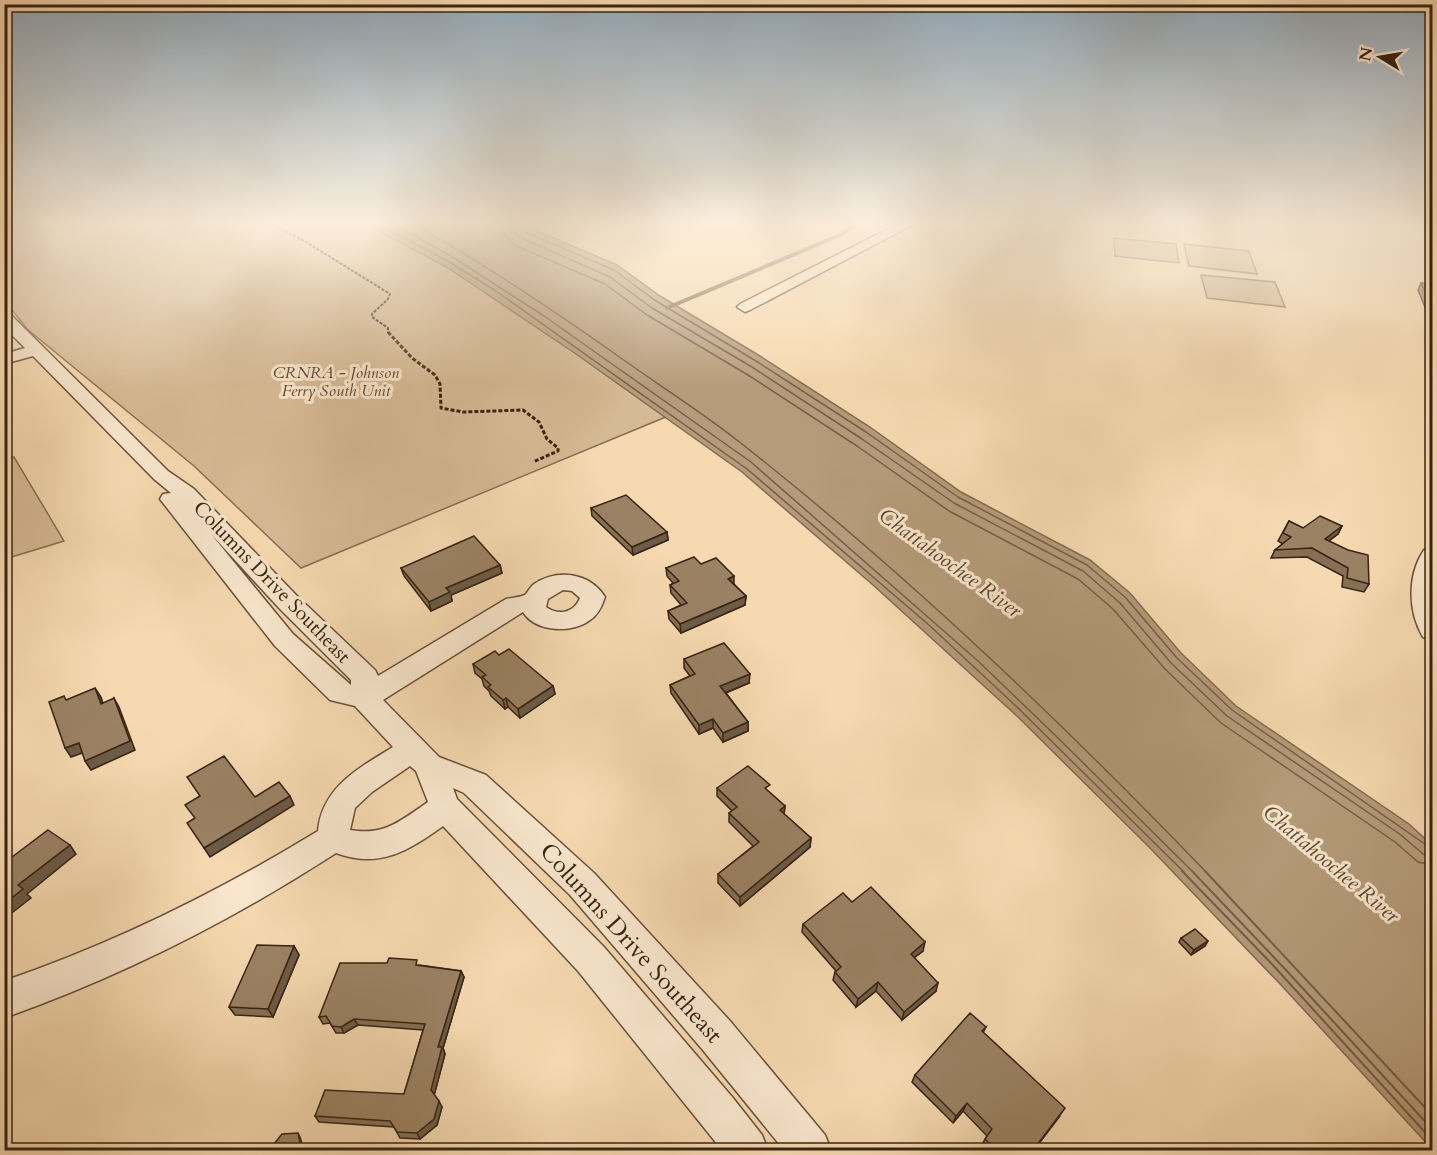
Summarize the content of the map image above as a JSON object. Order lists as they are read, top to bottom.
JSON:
{
  "streets": {
    "street": ["Columns Drive Southeast"]
  },
  "water": ["Chattahoochee River"],
  "parks": ["CRNRA - Johnson Ferry South Unit"],
  "north": "left"
}
